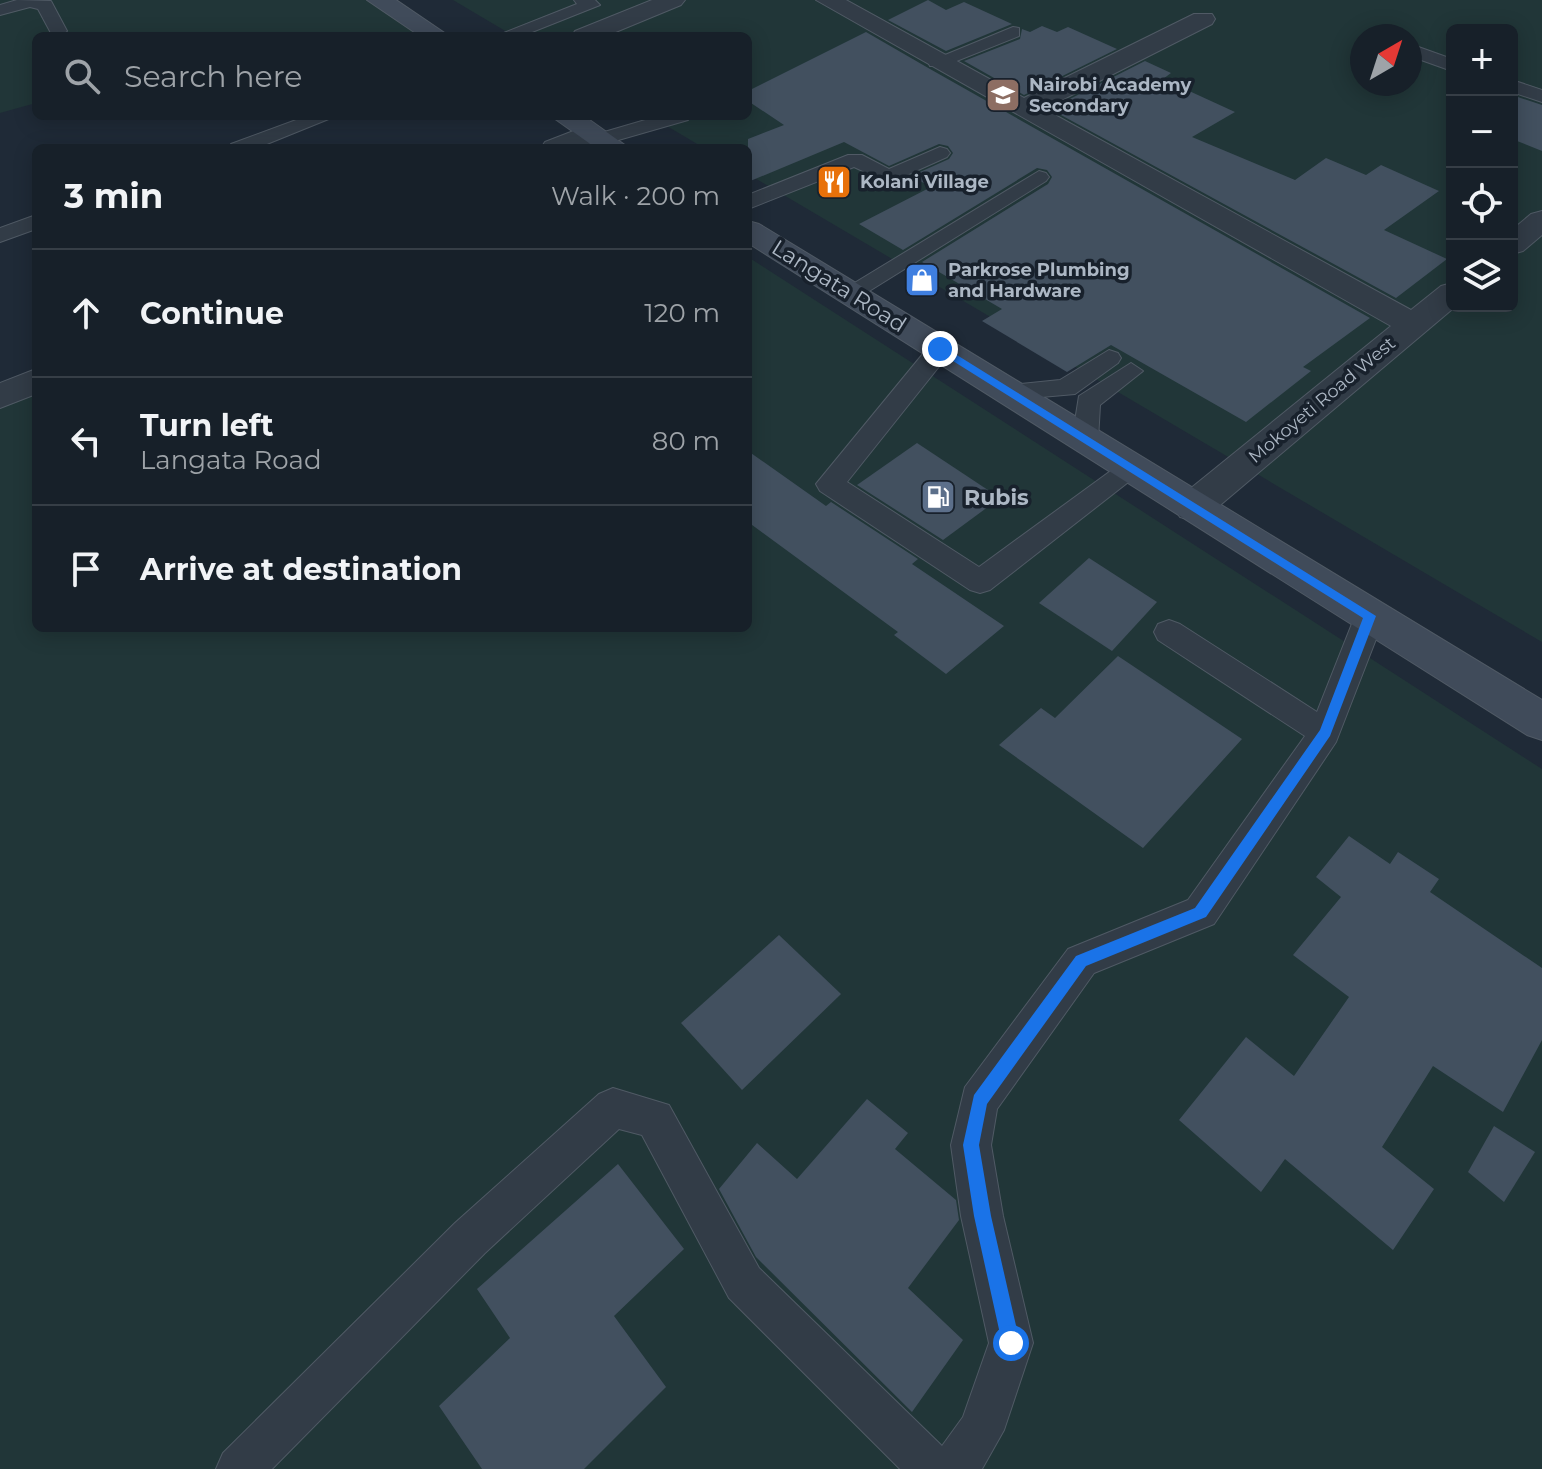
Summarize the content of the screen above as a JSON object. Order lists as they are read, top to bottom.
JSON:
{
  "streets": {
    "main road": ["Langata Road"],
    "street": ["Mokoyeti Road West"]
  },
  "crossings": [
    ["Langata Road", "Mokoyeti Road West"]
  ],
  "places": {
    "school or university": ["Nairobi Academy Secondary"],
    "restaurant": ["Kolani Village"],
    "shop": ["Parkrose Plumbing and Hardware"],
    "fuel station": ["Rubis"]
  },
  "north": "top right",
  "page": {
    "map_buttons": ["+", "−"],
    "search": "Search here",
    "heading": ["3 min", "Walk · 200 m"],
    "list": [
      ["Continue", "120 m"],
      ["Turn left", "Langata Road", "80 m"],
      "Arrive at destination"
    ]
  }
}
